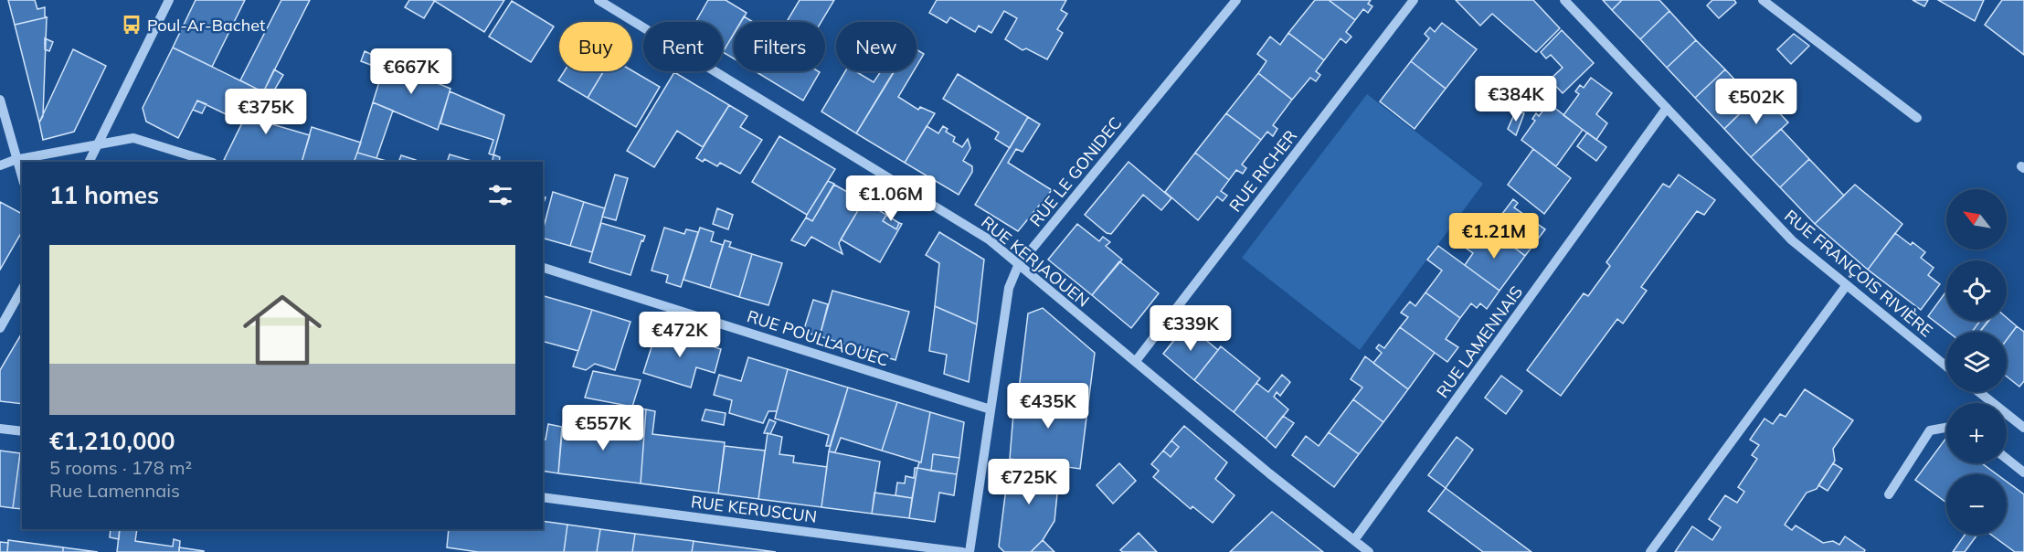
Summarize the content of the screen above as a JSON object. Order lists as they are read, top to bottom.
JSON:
{
  "streets": {
    "street": [
      "RUE RICHER",
      "RUE LE GONIDEC",
      "RUE KERJAOUEN",
      "RUE FRANÇOIS RIVIÈRE",
      "RUE POULLAOUEC",
      "RUE LAMENNAIS",
      "RUE KERUSCUN"
    ]
  },
  "crossings": [
    ["RUE RICHER", "RUE KERJAOUEN"],
    ["RUE LE GONIDEC", "RUE KERJAOUEN"],
    ["RUE LE GONIDEC", "RUE POULLAOUEC"],
    ["RUE KERJAOUEN", "RUE LAMENNAIS"],
    ["RUE FRANÇOIS RIVIÈRE", "RUE LAMENNAIS"]
  ],
  "places": {
    "bus stop": ["Poul-Ar-Bachet"]
  },
  "north": "top left",
  "page": {
    "chip": [
      "Buy",
      "Rent",
      "Filters",
      "New"
    ],
    "price": [
      "€667K",
      "€384K",
      "€502K",
      "€375K",
      "€1.06M",
      "€1.21M",
      "€339K",
      "€472K",
      "€435K",
      "€557K",
      "€725K"
    ],
    "heading": "11 homes",
    "map_buttons": ["+", "−"],
    "list": [
      {
        "name": "€1,210,000",
        "note": "5 rooms · 178 m² · Rue Lamennais"
      }
    ]
  }
}
